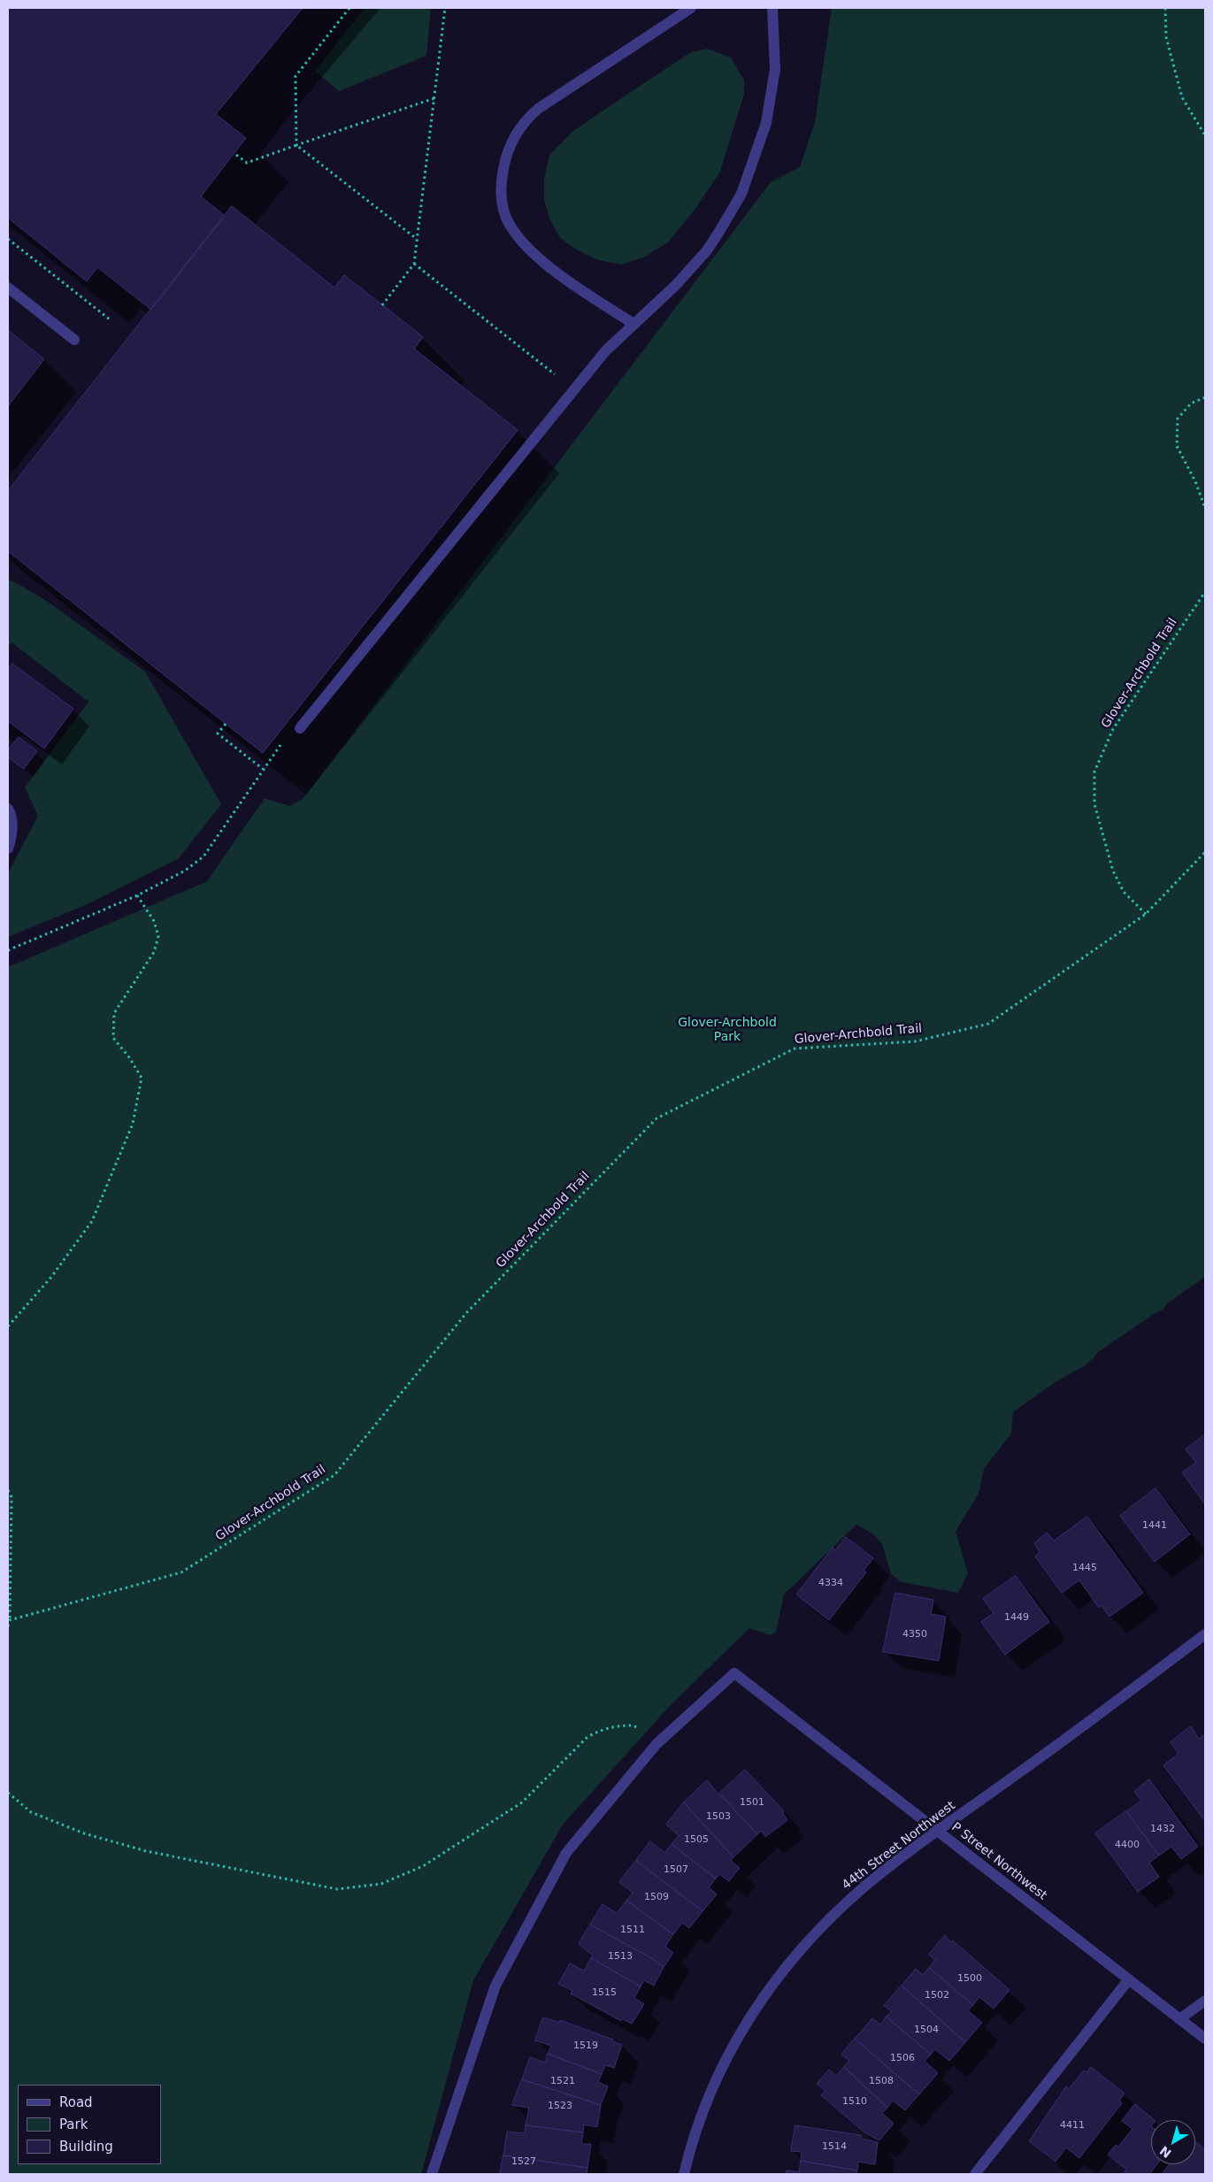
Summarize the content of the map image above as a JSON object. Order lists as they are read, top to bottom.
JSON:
{
  "streets": {
    "street": ["44th Street Northwest", "P Street Northwest"],
    "path": ["Glover-Archbold Trail"]
  },
  "crossings": [
    ["44th Street Northwest", "P Street Northwest"]
  ],
  "parks": ["Glover-Archbold Park"],
  "house_numbers": [
    "1441",
    "1445",
    "4334",
    "1449",
    "4350",
    "1501",
    "1503",
    "1432",
    "1505",
    "4400",
    "1507",
    "1509",
    "1511",
    "1513",
    "1500",
    "1515",
    "1502",
    "1504",
    "1519",
    "1506",
    "1521",
    "1508",
    "1510",
    "1523",
    "4411",
    "1514",
    "1527"
  ],
  "legend": ["Road", "Park", "Building"],
  "north": "bottom left"
}
